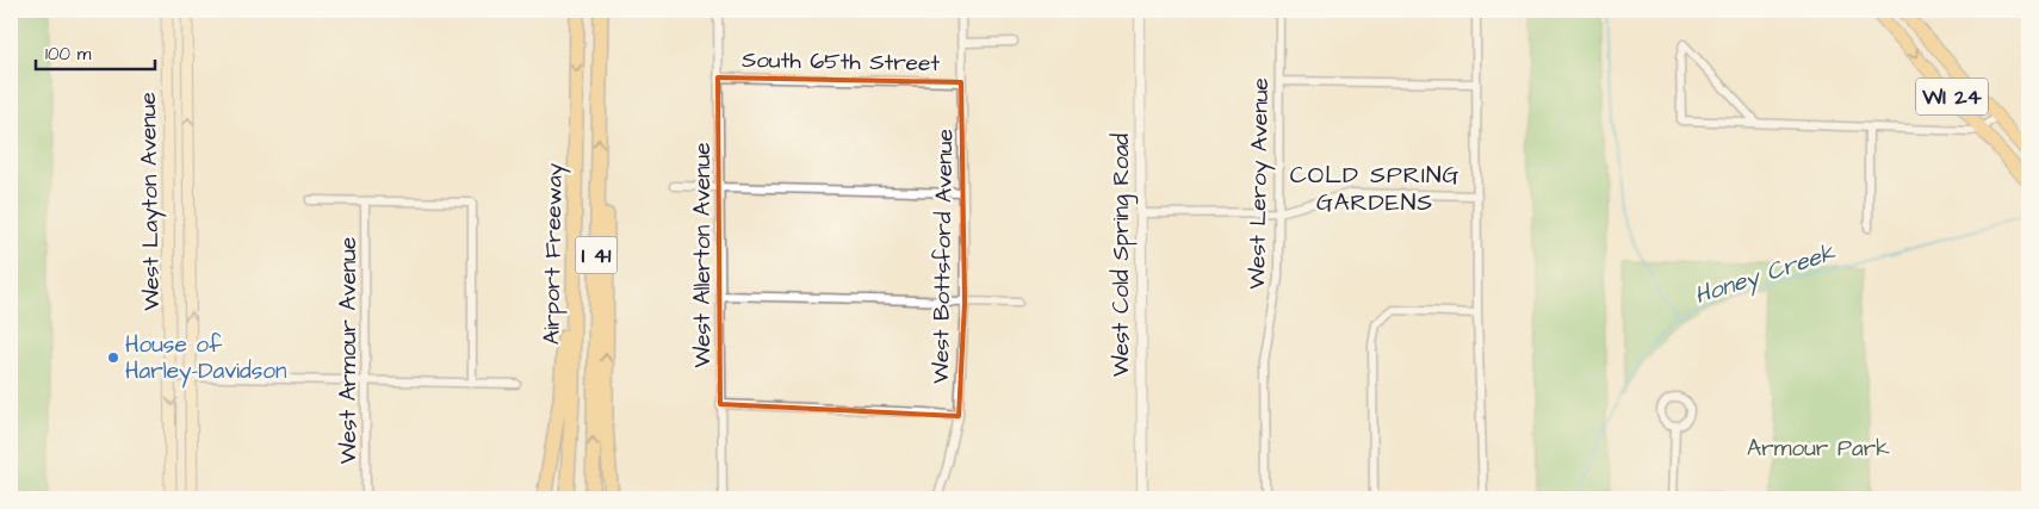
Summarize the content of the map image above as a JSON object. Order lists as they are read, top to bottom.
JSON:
{
  "streets": {
    "highway": ["Airport Freeway", "I 41"],
    "main road": ["WI 24", "West Layton Avenue"],
    "street": [
      "South 65th Street",
      "West Leroy Avenue",
      "West Allerton Avenue",
      "West Cold Spring Road",
      "West Bottsford Avenue",
      "West Armour Avenue"
    ]
  },
  "crossings": [
    ["South 65th Street", "West Allerton Avenue"],
    ["South 65th Street", "West Bottsford Avenue"]
  ],
  "districts": ["COLD SPRING GARDENS"],
  "water": ["Honey Creek"],
  "parks": ["Armour Park"],
  "places": ["House of Harley-Davidson"],
  "scale_bar": "100 m"
}
